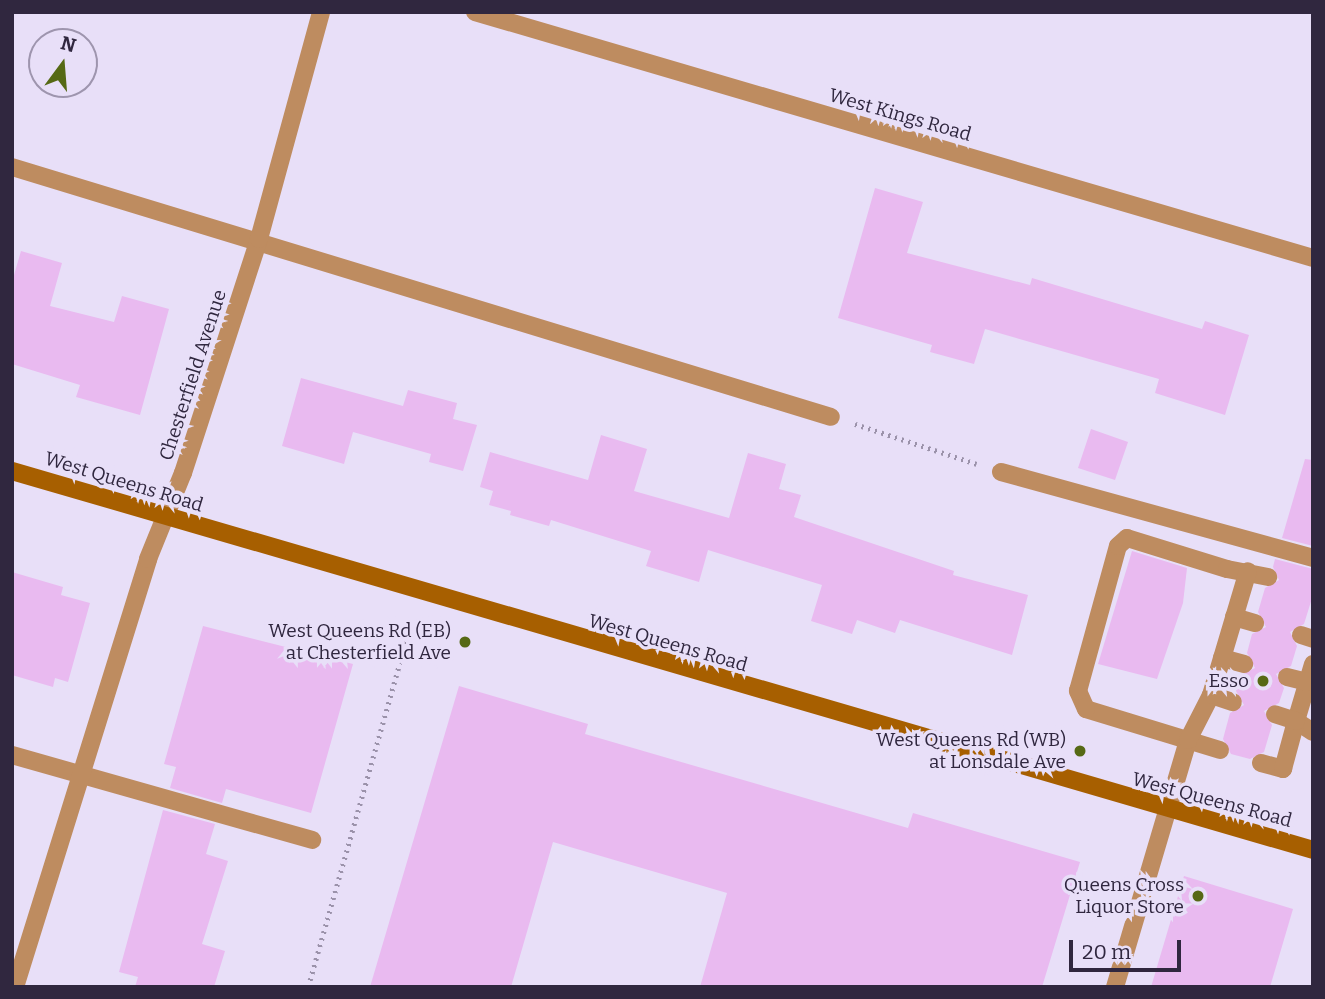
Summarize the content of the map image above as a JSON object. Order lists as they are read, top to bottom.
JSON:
{
  "streets": {
    "main road": ["West Queens Road"],
    "street": ["West Kings Road", "Chesterfield Avenue"]
  },
  "crossings": [
    ["Chesterfield Avenue", "West Queens Road"]
  ],
  "places": [
    "West Queens Rd (EB) at Chesterfield Ave",
    "Esso",
    "West Queens Rd (WB) at Lonsdale Ave",
    "Queens Cross Liquor Store"
  ],
  "scale_bar": "20 m",
  "north": "top"
}
